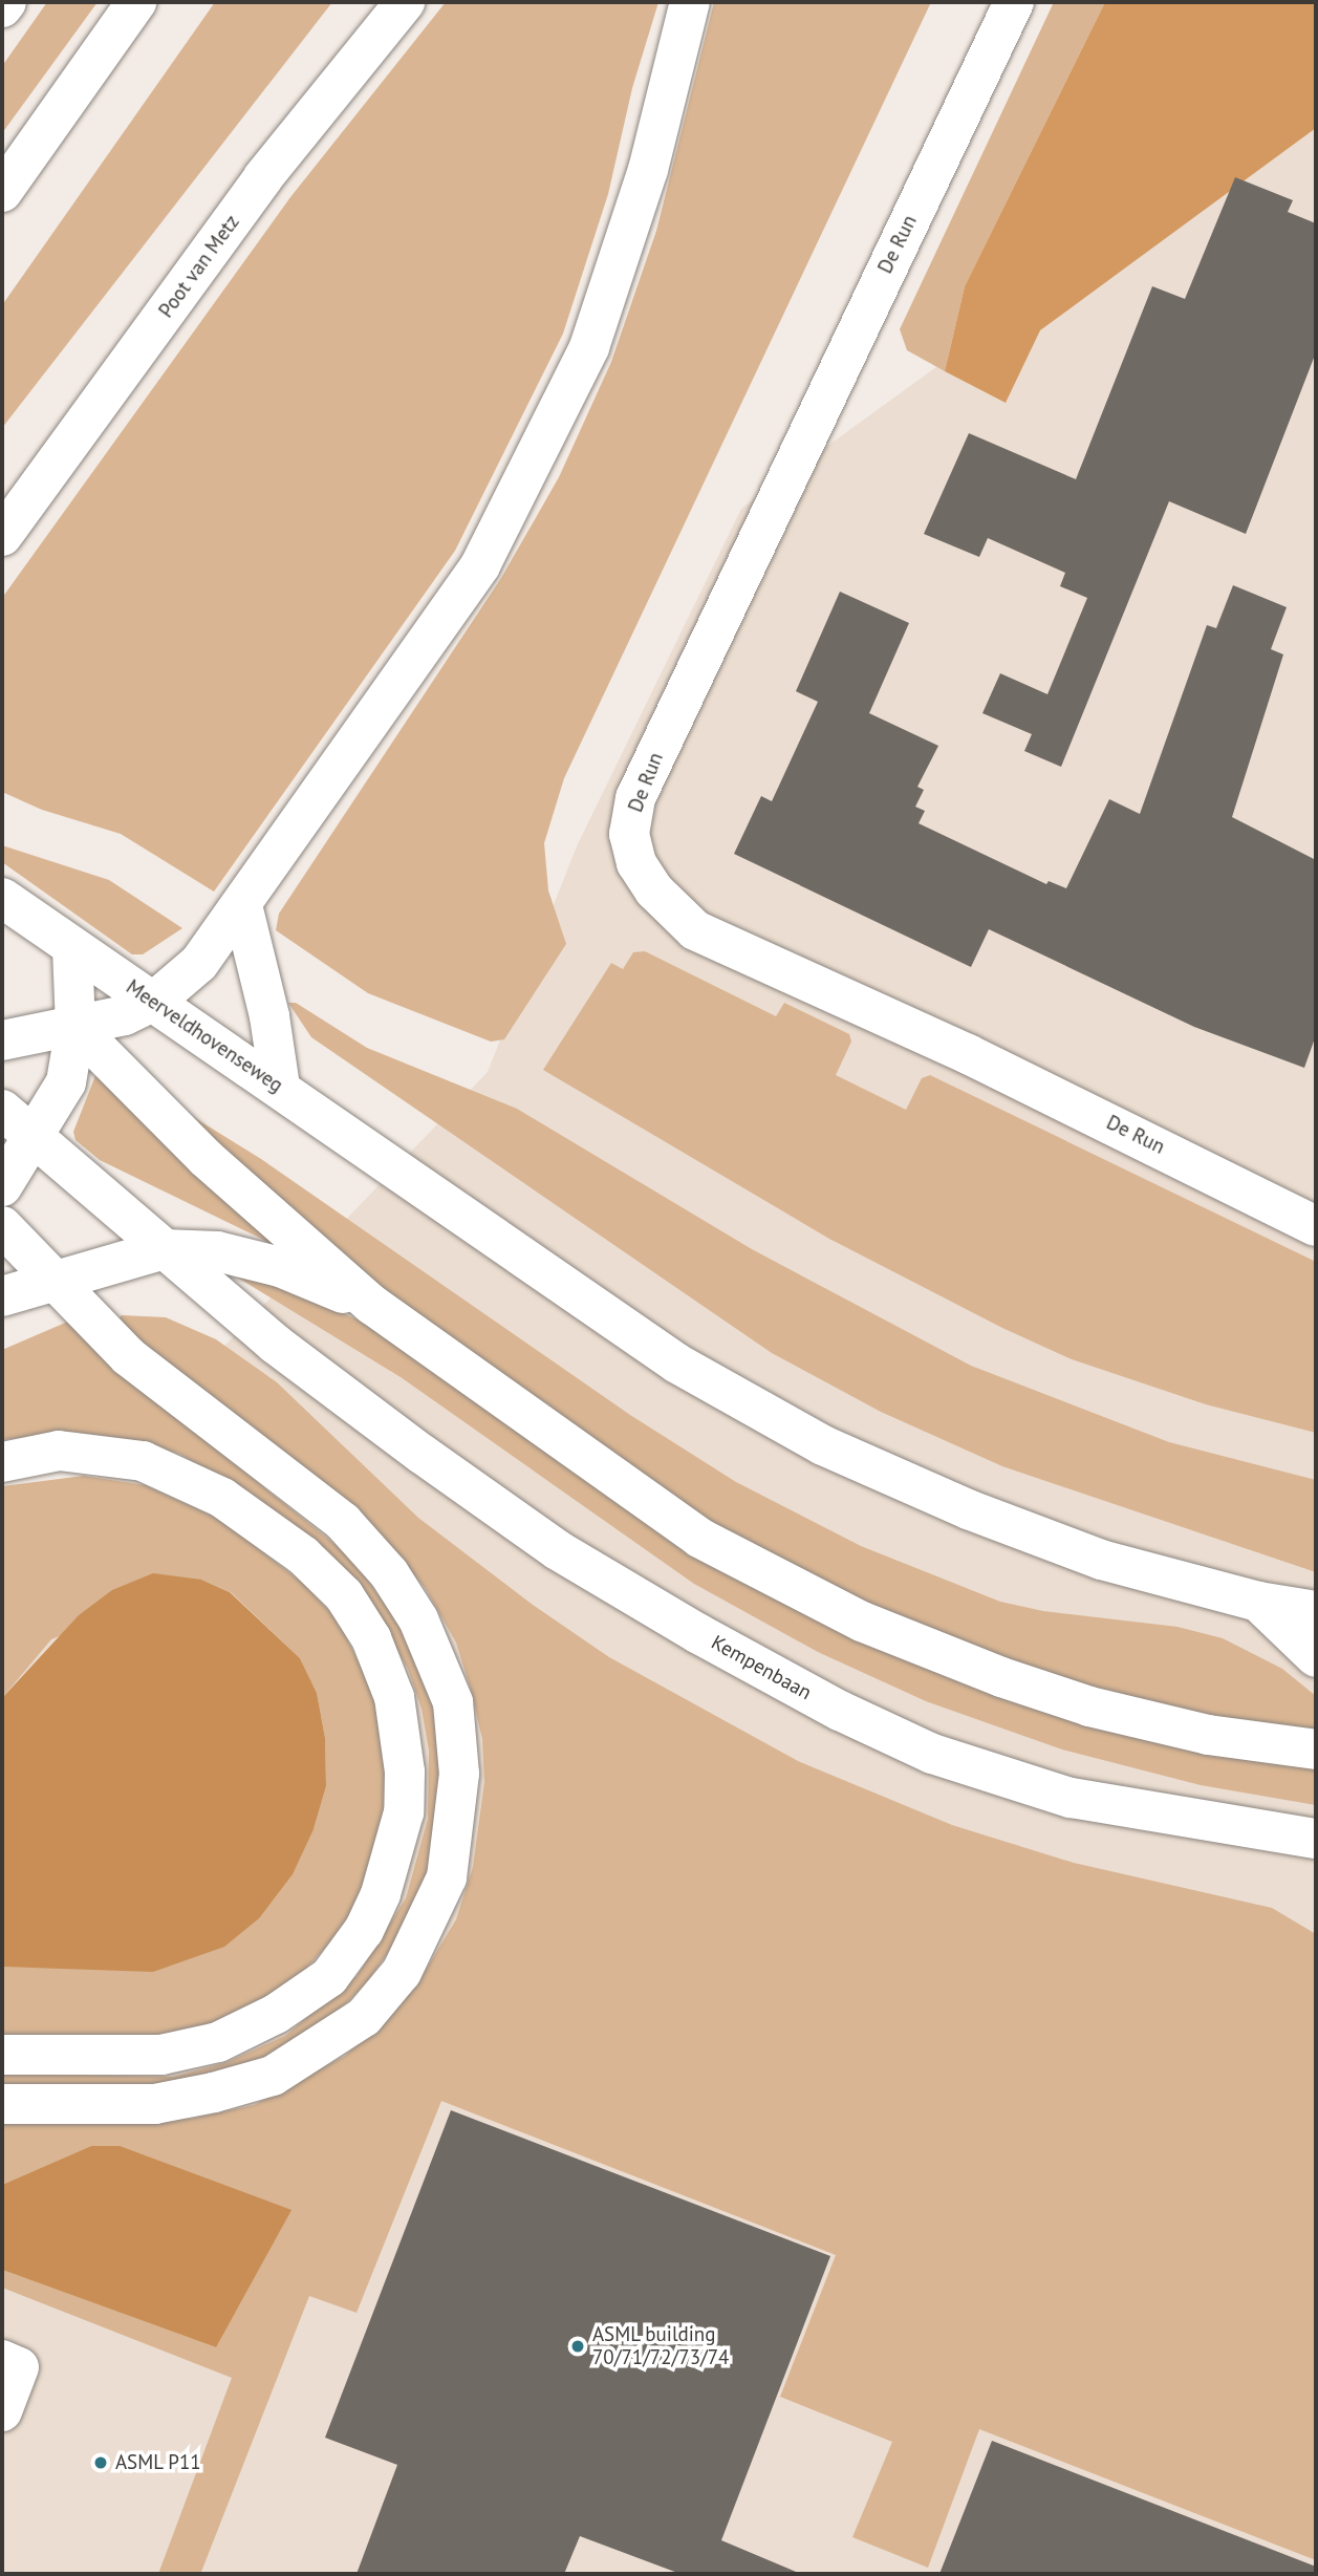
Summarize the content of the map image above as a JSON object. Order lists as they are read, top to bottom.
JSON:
{
  "streets": {
    "main road": [
      "De Run",
      "Poot van Metz",
      "Meerveldhovenseweg",
      "Kempenbaan"
    ]
  },
  "places": ["ASML building 70/71/72/73/74", "ASML P11"]
}
